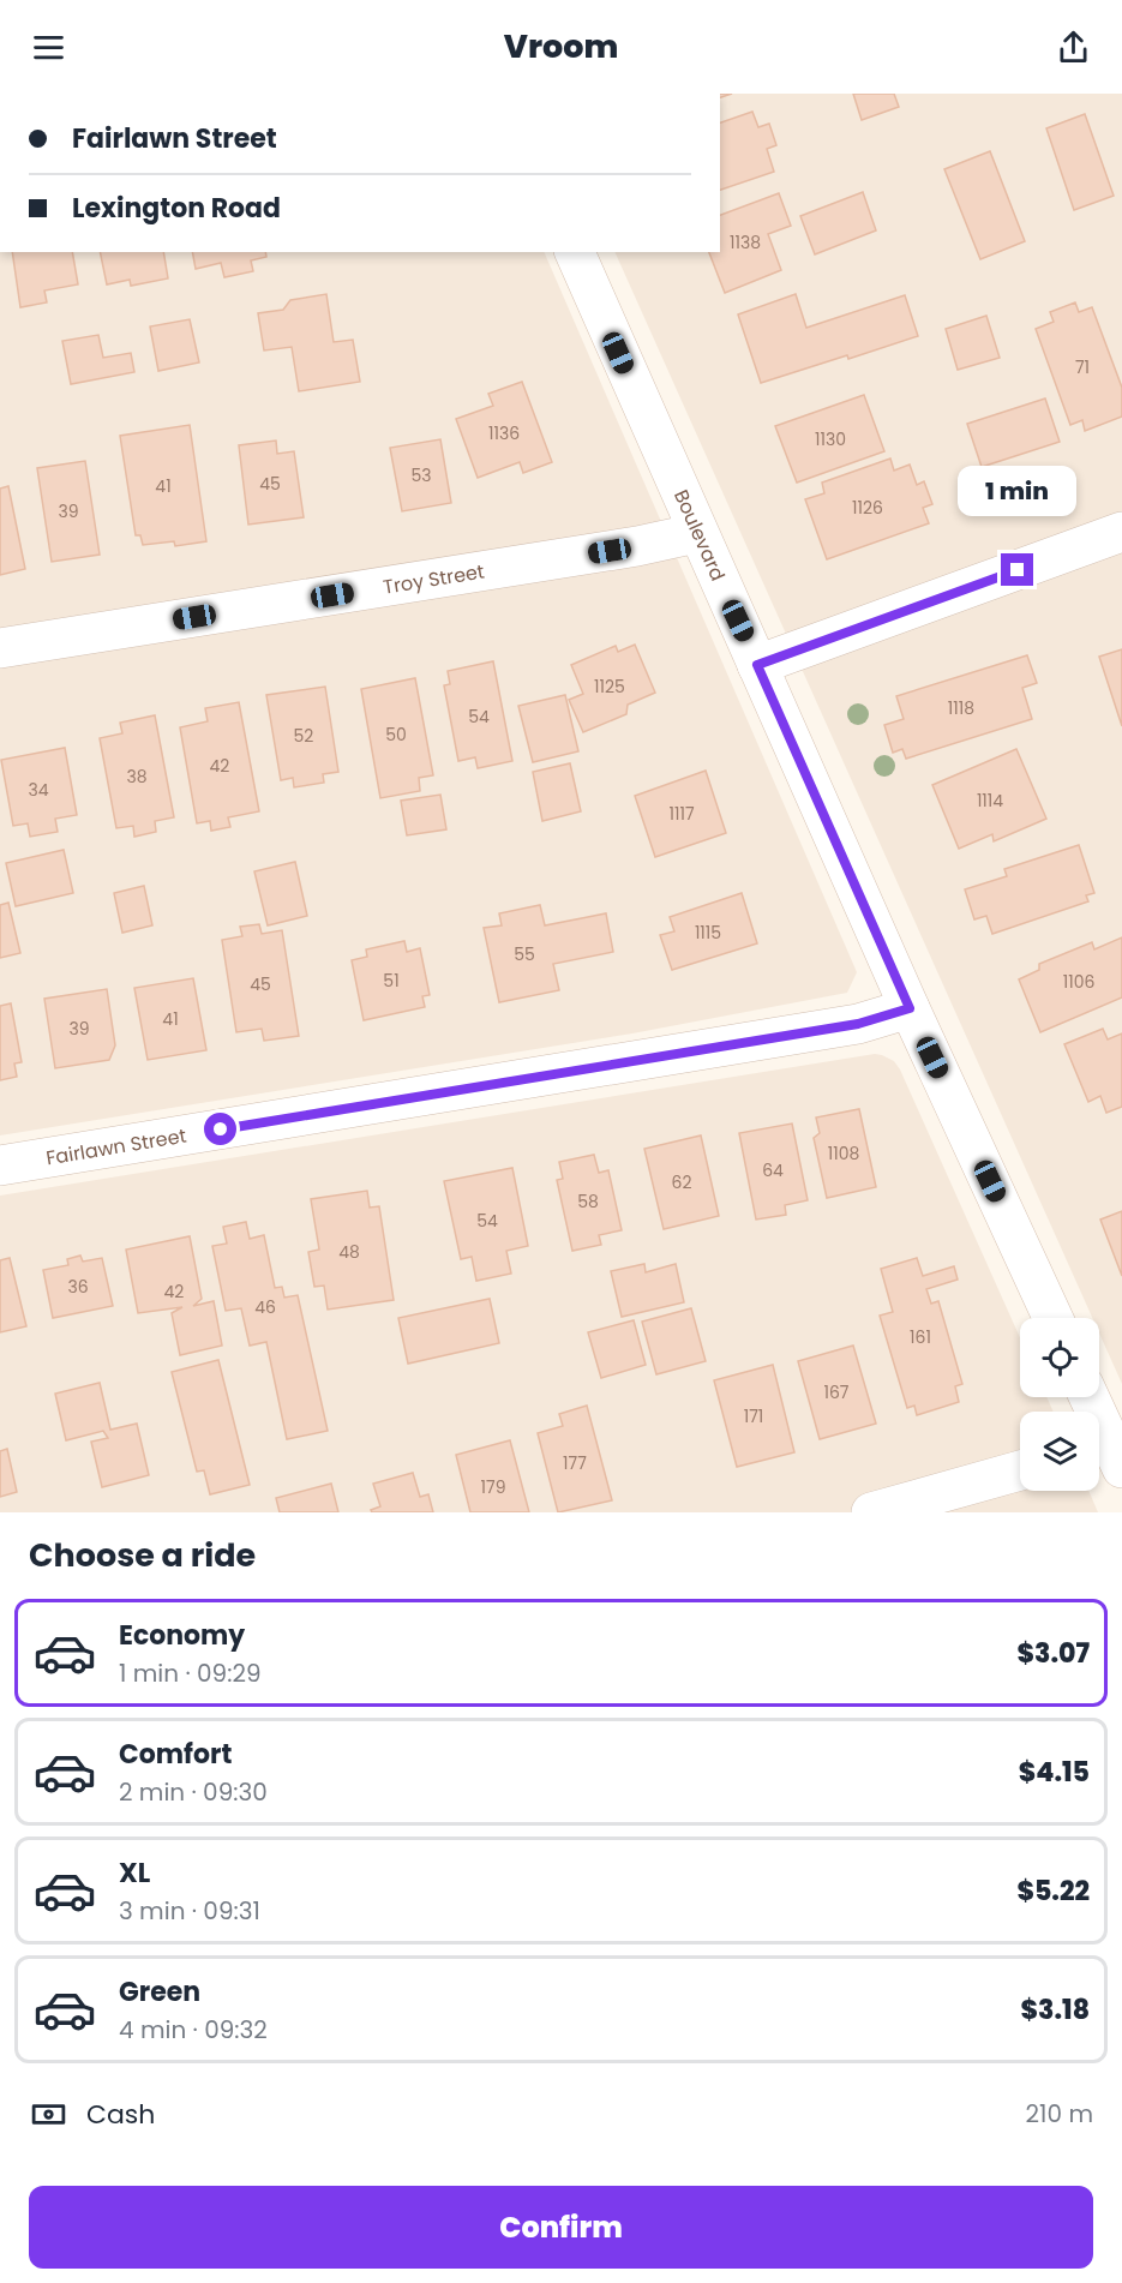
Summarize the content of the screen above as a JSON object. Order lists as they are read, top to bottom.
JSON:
{
  "streets": {
    "street": ["Boulevard", "Troy Street", "Fairlawn Street"]
  },
  "crossings": [
    ["Boulevard", "Troy Street"],
    ["Boulevard", "Fairlawn Street"]
  ],
  "house_numbers": [
    "1138",
    "71",
    "1136",
    "1130",
    "53",
    "45",
    "41",
    "1126",
    "39",
    "1125",
    "1118",
    "54",
    "50",
    "52",
    "42",
    "38",
    "34",
    "1114",
    "1117",
    "1115",
    "55",
    "51",
    "1106",
    "45",
    "41",
    "39",
    "1108",
    "64",
    "62",
    "58",
    "54",
    "48",
    "36",
    "42",
    "46",
    "161",
    "167",
    "171",
    "177",
    "179"
  ],
  "page": {
    "header": "Vroom",
    "banner": ["Fairlawn Street", "Lexington Road"],
    "bubble": "1 min",
    "heading": "Choose a ride",
    "list": [
      {
        "name": "Economy",
        "note": "1 min · 09:29",
        "value": "$3.07"
      },
      {
        "name": "Comfort",
        "note": "2 min · 09:30",
        "value": "$4.15"
      },
      {
        "name": "XL",
        "note": "3 min · 09:31",
        "value": "$5.22"
      },
      {
        "name": "Green",
        "note": "4 min · 09:32",
        "value": "$3.18"
      }
    ],
    "pay": ["Cash", "210 m"],
    "buttons": "Confirm"
  }
}
